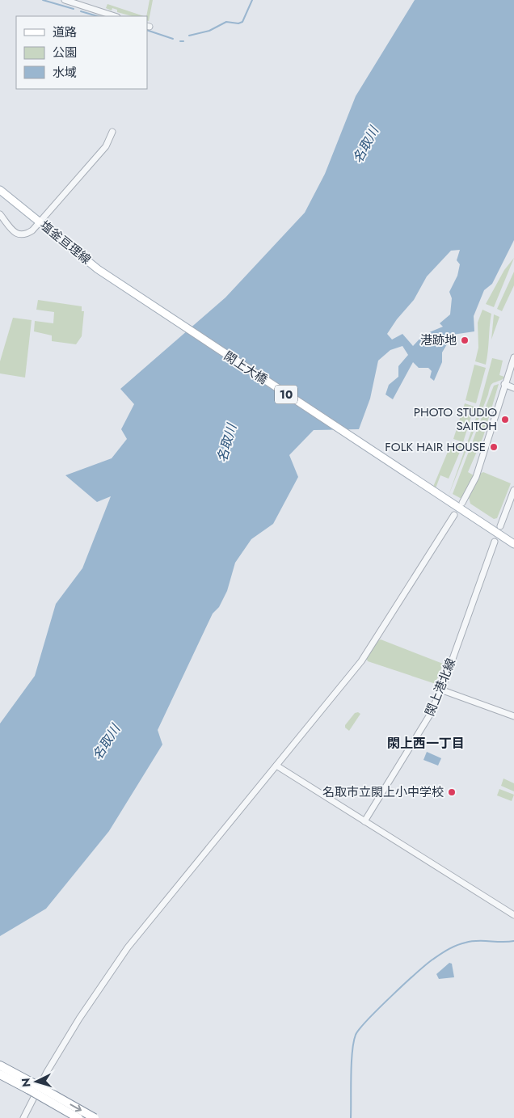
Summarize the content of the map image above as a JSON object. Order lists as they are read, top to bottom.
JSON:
{
  "streets": {
    "main road": ["塩釜亘理線", "閖上大橋", "10"],
    "street": ["閖上港北線"]
  },
  "crossings": [
    ["塩釜亘理線", "閖上大橋"]
  ],
  "districts": ["閖上西一丁目"],
  "water": ["名取川"],
  "places": [
    "港跡地",
    "PHOTO STUDIO SAITOH",
    "FOLK HAIR HOUSE",
    "名取市立閖上小中学校"
  ],
  "legend": ["道路", "公園", "水域"],
  "north": "left"
}
